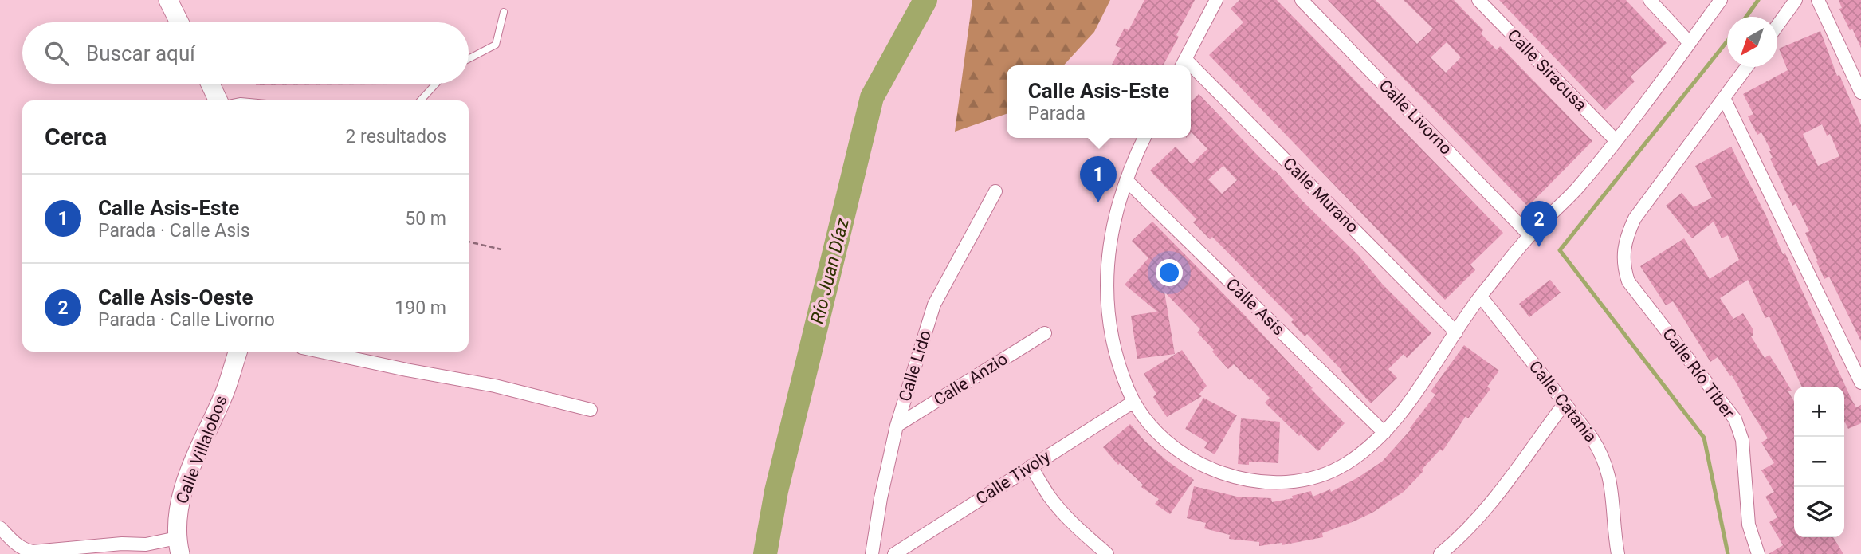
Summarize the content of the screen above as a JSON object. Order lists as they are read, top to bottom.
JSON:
{
  "streets": {
    "main road": ["Calle Villalobos"],
    "street": [
      "Calle Siracusa",
      "Calle Livorno",
      "Calle Murano",
      "Calle Asis",
      "Calle Lido",
      "Calle Río Tiber",
      "Calle Anzio",
      "Calle Catania",
      "Calle Tivoly"
    ]
  },
  "crossings": [
    ["Calle Lido", "Calle Anzio"]
  ],
  "water": ["Río Juan Díaz"],
  "north": "bottom left",
  "page": {
    "search": "Buscar aquí",
    "popup": ["Calle Asis-Este", "Parada"],
    "heading": ["Cerca", "2 resultados"],
    "pins": ["1", "2"],
    "list": [
      {
        "mark": "1",
        "name": "Calle Asis-Este",
        "note": "Parada · Calle Asis",
        "value": "50 m"
      },
      {
        "mark": "2",
        "name": "Calle Asis-Oeste",
        "note": "Parada · Calle Livorno",
        "value": "190 m"
      }
    ],
    "map_buttons": ["+", "−"]
  }
}
